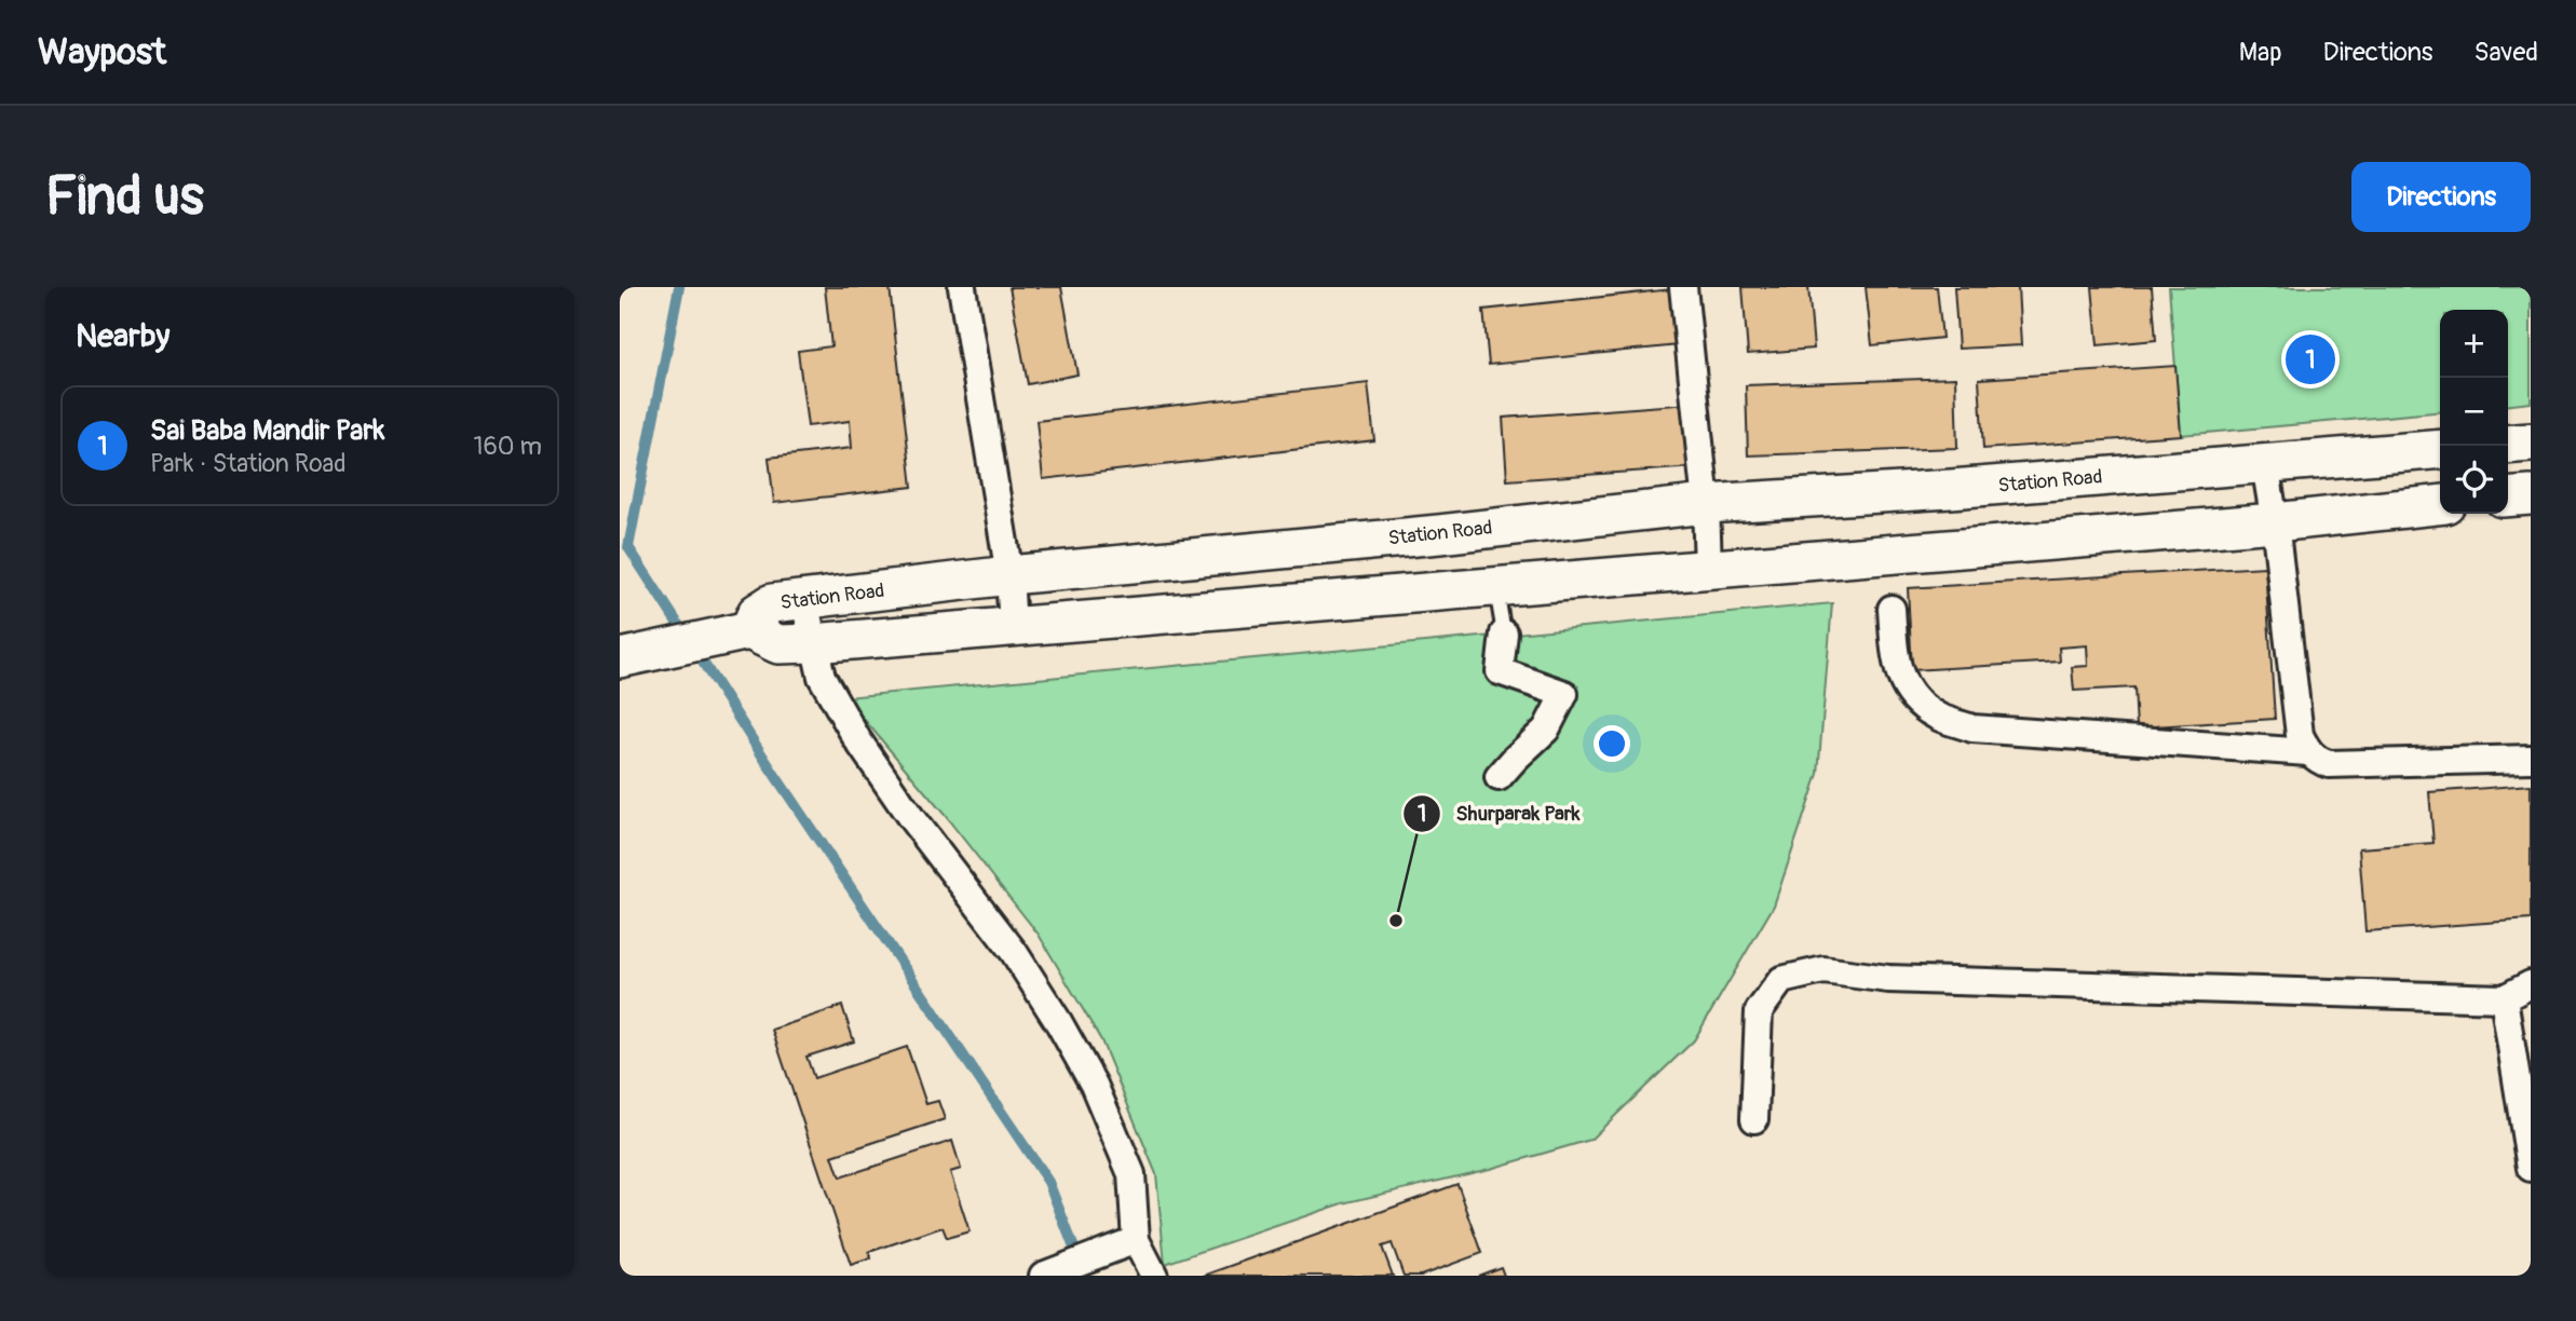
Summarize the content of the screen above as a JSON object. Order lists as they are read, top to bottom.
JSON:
{
  "streets": {
    "main road": ["Station Road"]
  },
  "places": ["Shurparak Park"],
  "page": {
    "header": "Waypost",
    "nav": ["Map", "Directions", "Saved"],
    "buttons": "Directions",
    "title": "Find us",
    "heading": "Nearby",
    "map_buttons": ["+", "−"],
    "pins": "1",
    "list": [
      {
        "mark": "1",
        "name": "Sai Baba Mandir Park",
        "note": "Park · Station Road",
        "value": "160 m"
      }
    ]
  }
}
